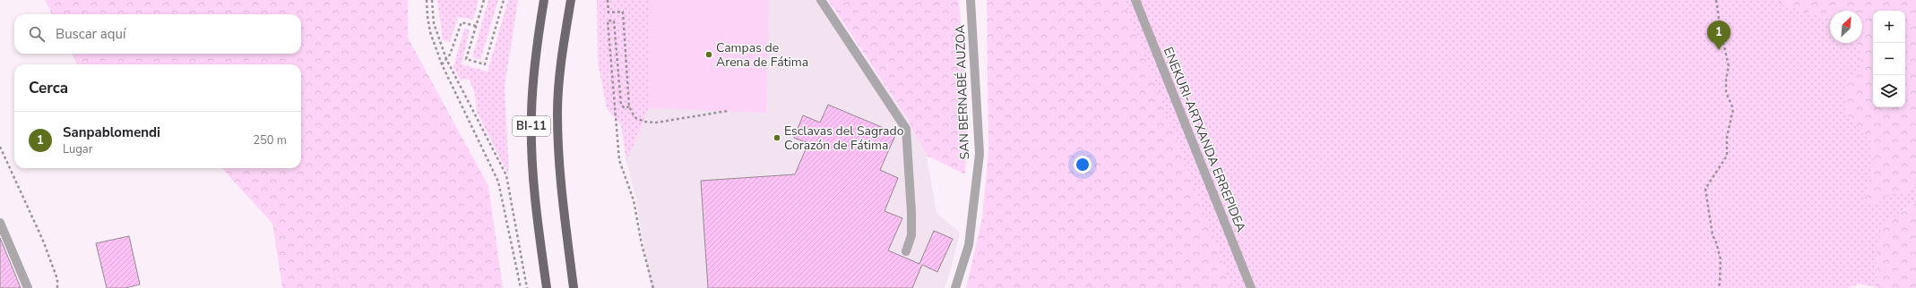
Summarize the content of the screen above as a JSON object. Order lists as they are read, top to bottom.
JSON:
{
  "streets": {
    "main road": ["BI-11"],
    "street": ["SAN BERNABÉ AUZOA", "ENEKURI-ARTXANDA ERREPIDEA"]
  },
  "places": ["Campas de Arena de Fátima", "Esclavas del Sagrado Corazón de Fátima"],
  "north": "top right",
  "page": {
    "map_buttons": ["+", "−"],
    "search": "Buscar aquí",
    "pins": "1",
    "heading": "Cerca",
    "list": [
      {
        "mark": "1",
        "name": "Sanpablomendi",
        "note": "Lugar",
        "value": "250 m"
      }
    ]
  }
}
